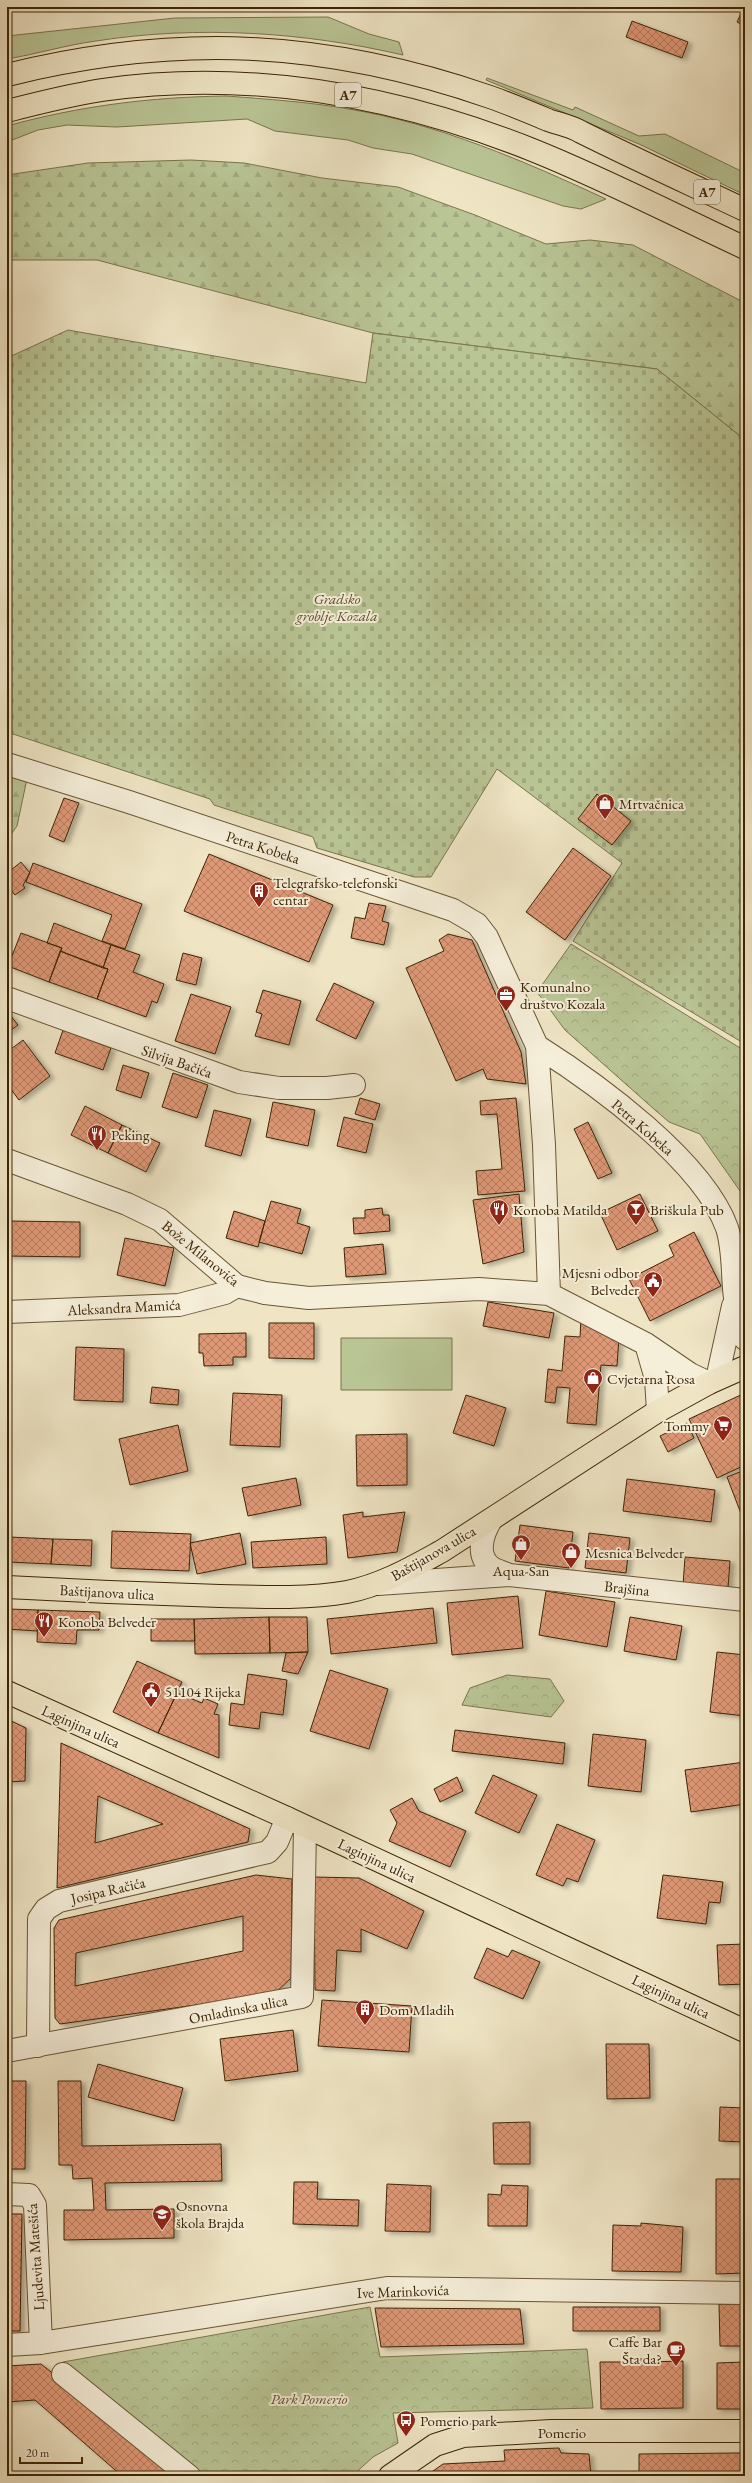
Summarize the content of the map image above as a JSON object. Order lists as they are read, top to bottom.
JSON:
{
  "streets": {
    "main road": [
      "A7",
      "Baštijanova ulica",
      "Laginjina ulica",
      "Pomerio"
    ],
    "street": [
      "Petra Kobeka",
      "Silvija Bačića",
      "Bože Milanovića",
      "Aleksandra Mamića",
      "Brajšina",
      "Josipa Račića",
      "Omladinska ulica",
      "Ljudevita Matešića",
      "Ive Marinkovića"
    ]
  },
  "crossings": [
    ["Petra Kobeka", "Bože Milanovića"],
    ["Bože Milanovića", "Aleksandra Mamića"],
    ["Baštijanova ulica", "Brajšina"],
    ["Laginjina ulica", "Josipa Račića"],
    ["Laginjina ulica", "Omladinska ulica"],
    ["Josipa Račića", "Omladinska ulica"],
    ["Ljudevita Matešića", "Ive Marinkovića"]
  ],
  "parks": ["Gradsko groblje Kozala", "Park Pomerio"],
  "places": {
    "shop": [
      "Mrtvačnica",
      "Cvjetarna Rosa",
      "Aqua-San",
      "Mesnica Belveder"
    ],
    "building": ["Telegrafsko-telefonski centar", "Dom Mladih"],
    "office": ["Komunalno društvo Kozala"],
    "restaurant": ["Peking", "Konoba Matilda", "Konoba Belveder"],
    "bar": ["Briškula Pub"],
    "public building": ["Mjesni odbor Belveder", "51104 Rijeka"],
    "supermarket": ["Tommy"],
    "school or university": ["Osnovna škola Brajda"],
    "cafe": ["Caffe Bar Šta da?"],
    "bus stop": ["Pomerio park"]
  },
  "scale_bar": "20 m"
}
